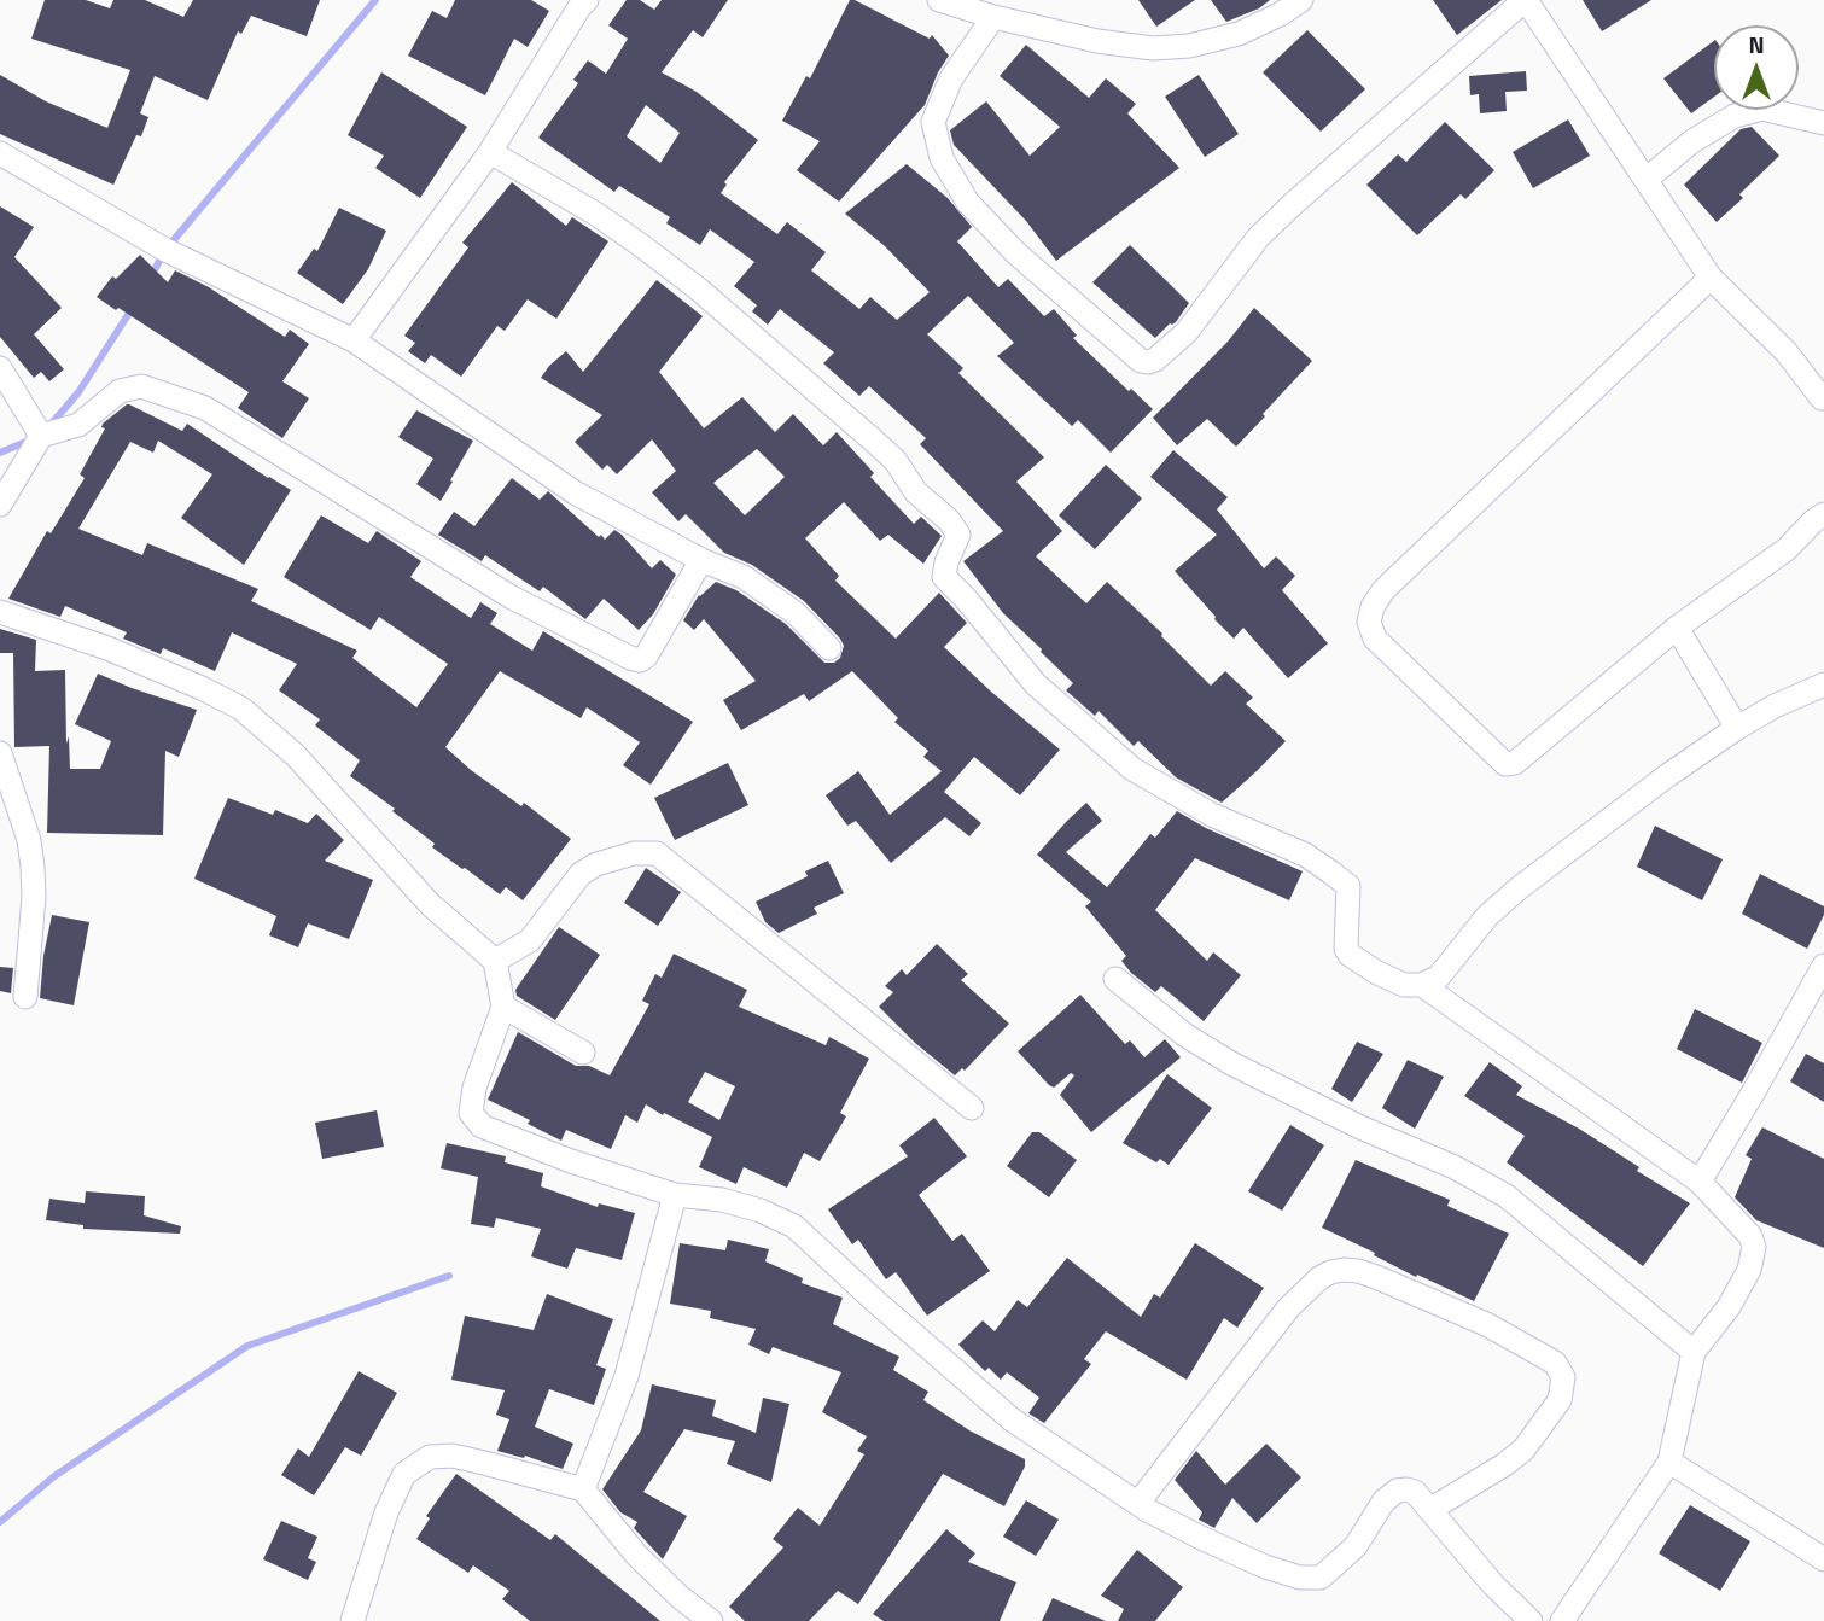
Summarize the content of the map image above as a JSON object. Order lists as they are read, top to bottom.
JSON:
{
  "north": "top"
}
